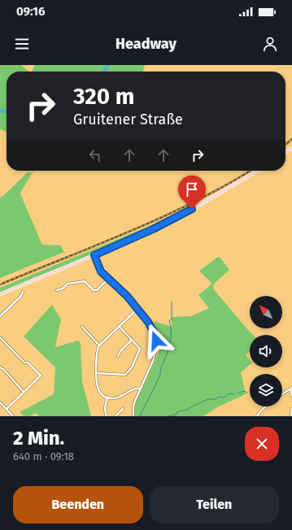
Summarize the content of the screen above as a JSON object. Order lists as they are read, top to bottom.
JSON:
{
  "north": "top left",
  "page": {
    "status": "09:16",
    "header": "Headway",
    "turn": ["320 m", "Gruitener Straße"],
    "heading": ["2 Min.", "640 m · 09:18"],
    "buttons": ["Beenden", "Teilen"]
  }
}
